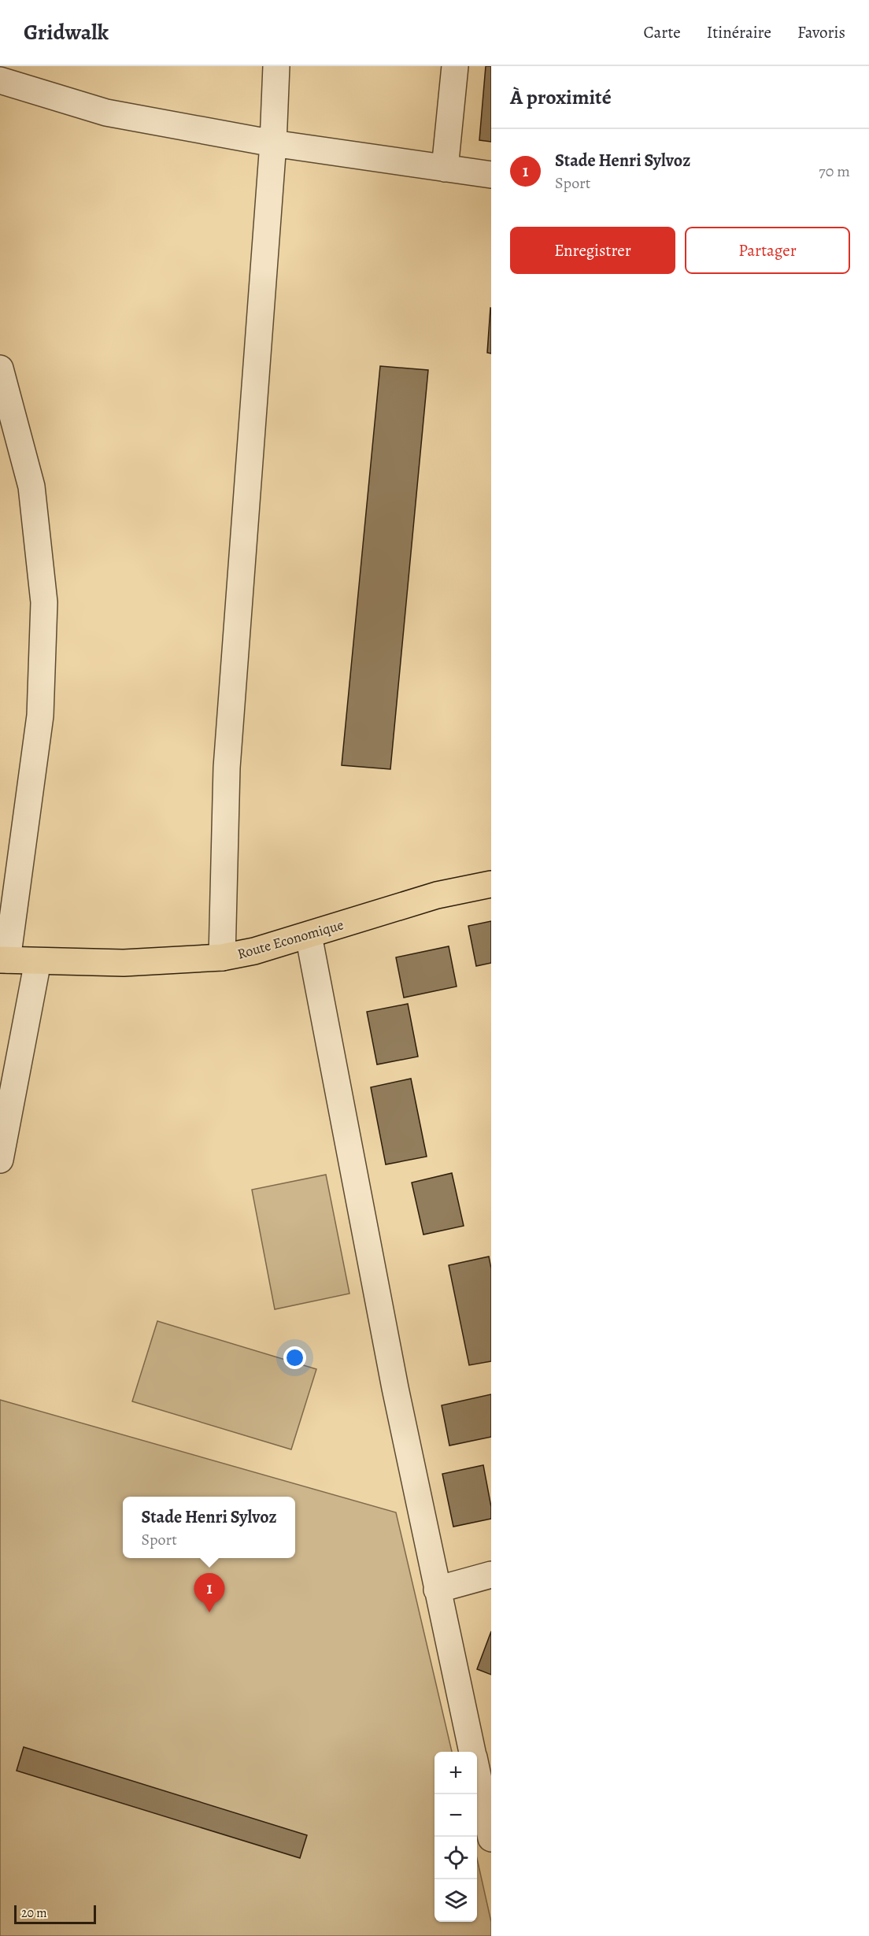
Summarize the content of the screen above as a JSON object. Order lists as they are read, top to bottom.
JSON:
{
  "streets": {
    "highway": ["Route Economique"]
  },
  "scale_bar": "20 m",
  "page": {
    "header": "Gridwalk",
    "nav": ["Carte", "Itinéraire", "Favoris"],
    "heading": "À proximité",
    "list": [
      {
        "mark": "1",
        "name": "Stade Henri Sylvoz",
        "note": "Sport",
        "value": "70 m"
      }
    ],
    "buttons": ["Enregistrer", "Partager"],
    "popup": ["Stade Henri Sylvoz", "Sport"],
    "pins": "1",
    "map_buttons": ["+", "−"],
    "scale": "20 m"
  }
}
